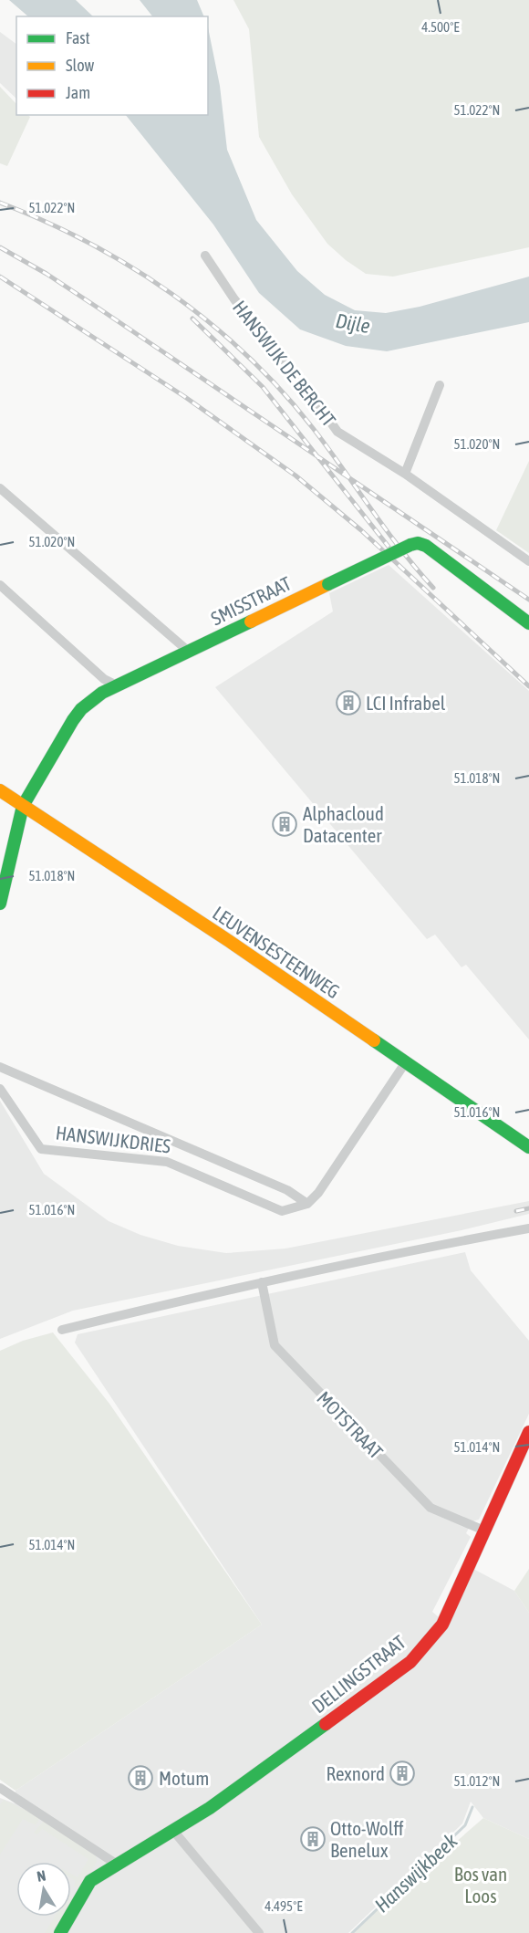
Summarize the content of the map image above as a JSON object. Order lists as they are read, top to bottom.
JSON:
{
  "streets": {
    "street": [
      "HANSWIJK DE BERCHT",
      "SMISSTRAAT",
      "LEUVENSESTEENWEG",
      "HANSWIJKDRIES",
      "MOTSTRAAT",
      "DELLINGSTRAAT"
    ]
  },
  "crossings": [
    ["SMISSTRAAT", "LEUVENSESTEENWEG"],
    ["MOTSTRAAT", "DELLINGSTRAAT"]
  ],
  "water": ["Dijle", "Hanswijkbeek"],
  "parks": ["Bos van Loos"],
  "places": {
    "building": [
      "LCI Infrabel",
      "Alphacloud Datacenter",
      "Rexnord",
      "Motum",
      "Otto-Wolff Benelux"
    ]
  },
  "legend": ["Fast", "Slow", "Jam"],
  "north": "top",
  "coordinates": [
    "4.500°E",
    "51.022°N",
    "51.020°N",
    "51.018°N",
    "51.016°N",
    "51.014°N",
    "51.012°N",
    "4.495°E"
  ]
}
